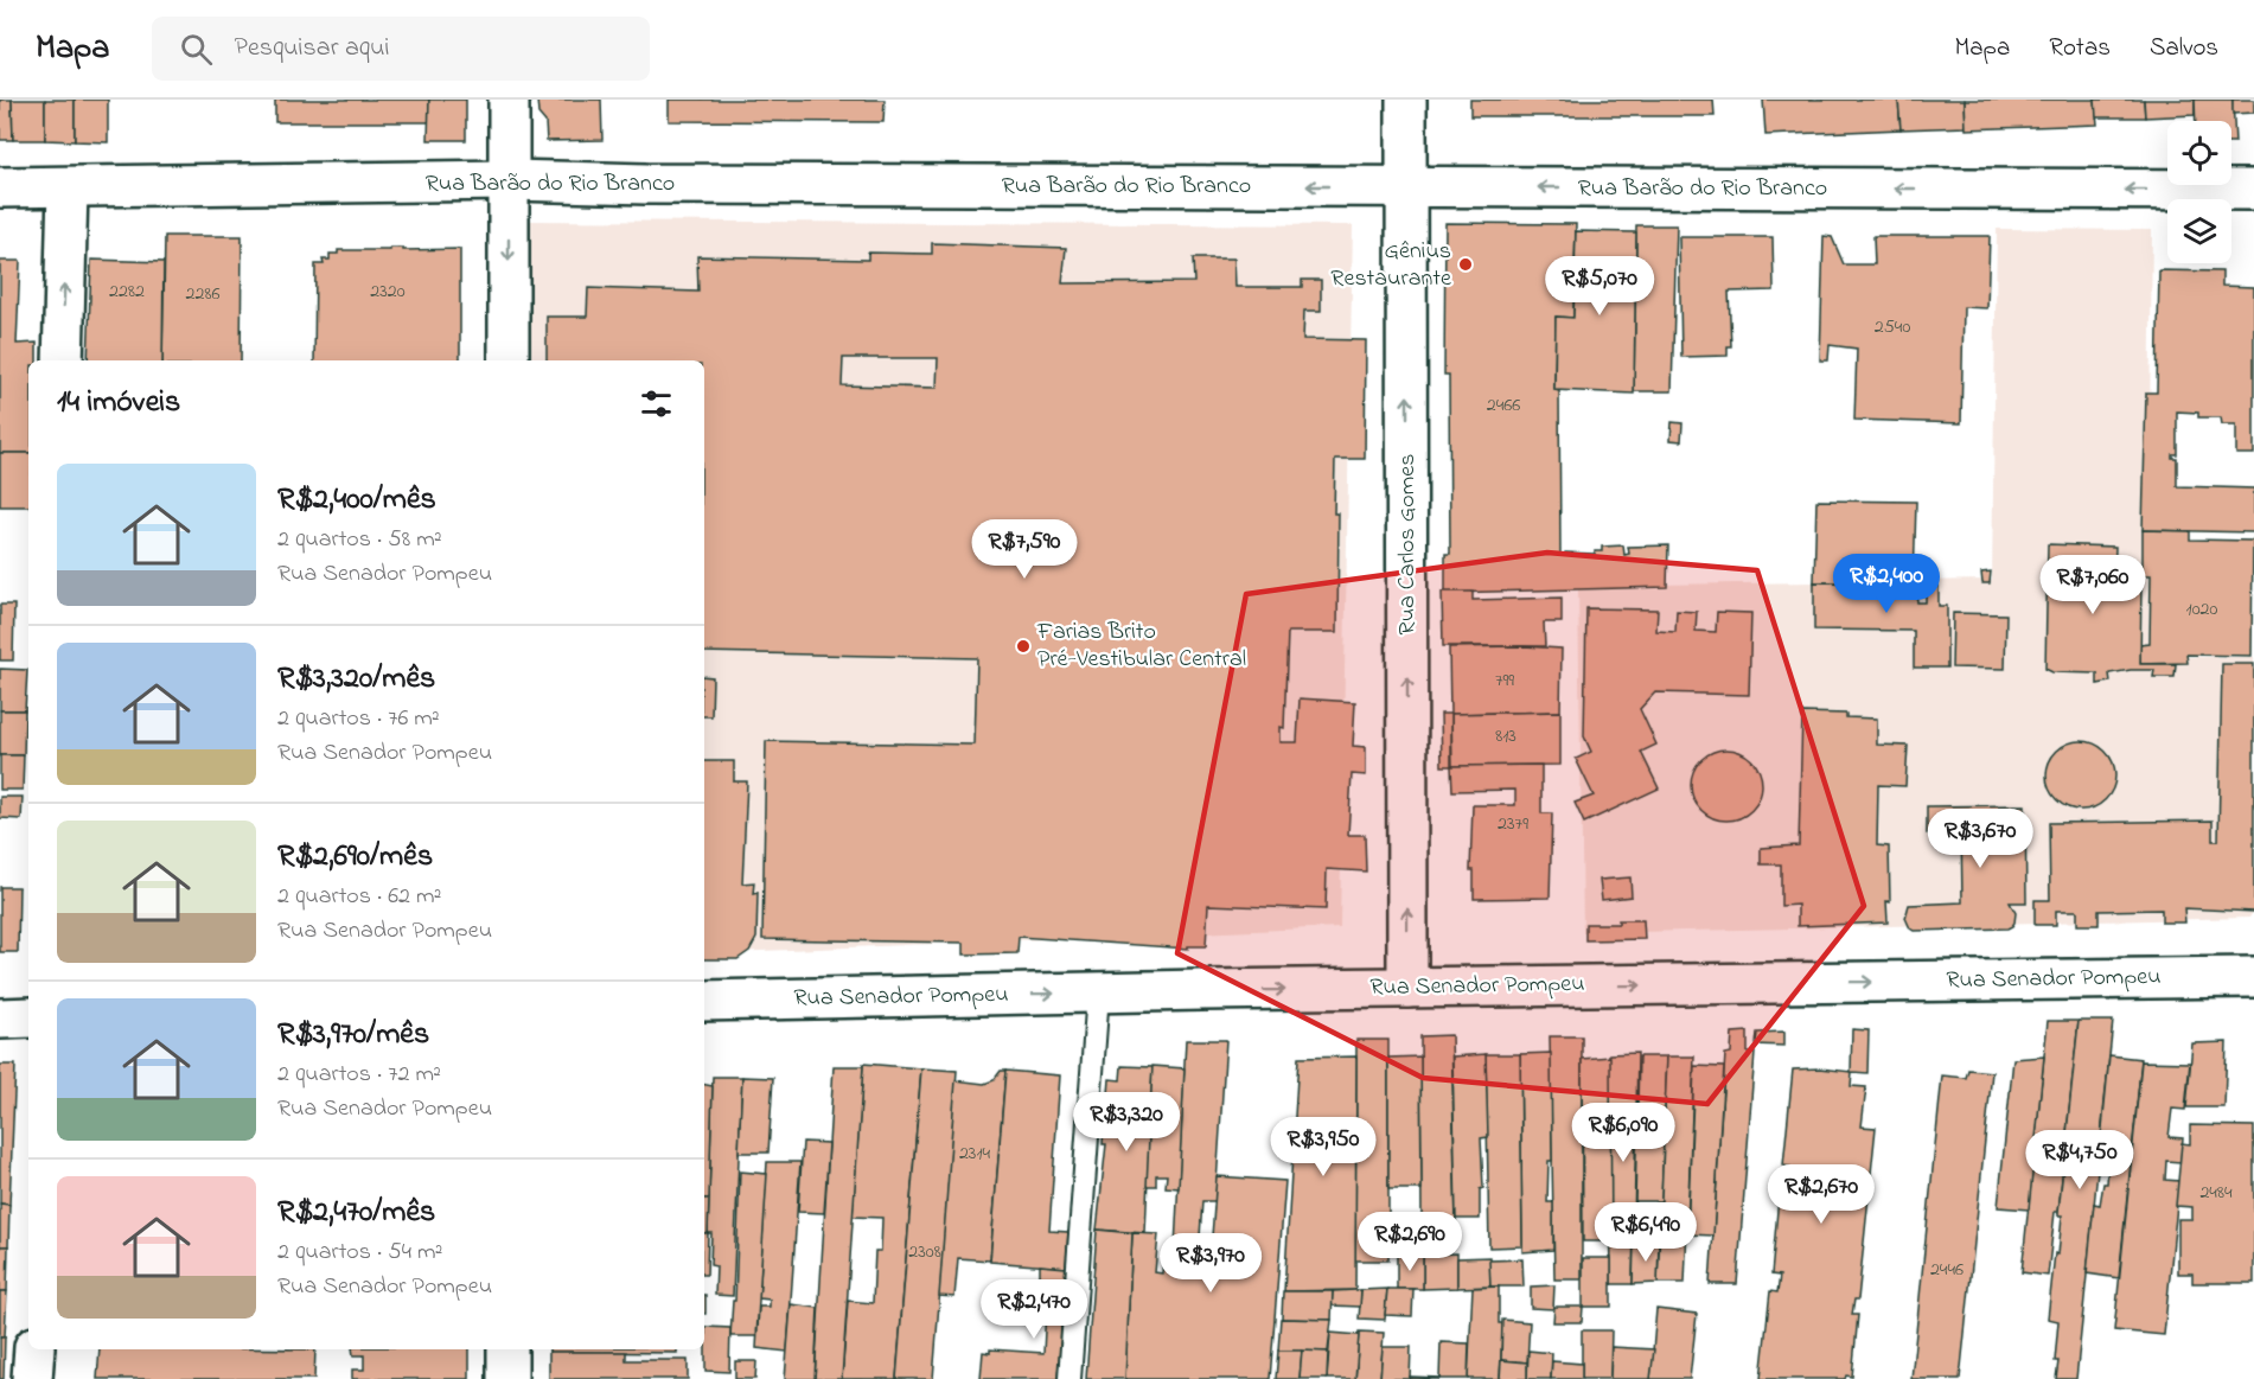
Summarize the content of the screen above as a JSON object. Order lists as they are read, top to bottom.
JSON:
{
  "streets": {
    "street": ["Rua Barão do Rio Branco", "Rua Carlos Gomes", "Rua Senador Pompeu"]
  },
  "crossings": [
    ["Rua Barão do Rio Branco", "Rua Carlos Gomes"],
    ["Rua Carlos Gomes", "Rua Senador Pompeu"]
  ],
  "one_way": ["Rua Barão do Rio Branco", "Rua Carlos Gomes", "Rua Senador Pompeu"],
  "places": ["Gênius Restaurante", "Farias Brito Pré-Vestibular Central"],
  "house_numbers": [
    "2282",
    "2320",
    "2286",
    "2540",
    "2466",
    "1020",
    "799",
    "813",
    "2379",
    "2314",
    "2484",
    "2308",
    "2446"
  ],
  "page": {
    "header": "Mapa",
    "search": "Pesquisar aqui",
    "nav": ["Mapa", "Rotas", "Salvos"],
    "price": [
      "R$5,070",
      "R$7,590",
      "R$2,400",
      "R$7,060",
      "R$3,670",
      "R$3,320",
      "R$6,090",
      "R$3,950",
      "R$4,750",
      "R$2,670",
      "R$6,490",
      "R$2,690",
      "R$3,970",
      "R$2,470"
    ],
    "heading": "14 imóveis",
    "list": [
      {
        "name": "R$2,400/mês",
        "note": "2 quartos · 58 m² · Rua Senador Pompeu"
      },
      {
        "name": "R$3,320/mês",
        "note": "2 quartos · 76 m² · Rua Senador Pompeu"
      },
      {
        "name": "R$2,690/mês",
        "note": "2 quartos · 62 m² · Rua Senador Pompeu"
      },
      {
        "name": "R$3,970/mês",
        "note": "2 quartos · 72 m² · Rua Senador Pompeu"
      },
      {
        "name": "R$2,470/mês",
        "note": "2 quartos · 54 m² · Rua Senador Pompeu"
      }
    ]
  }
}
